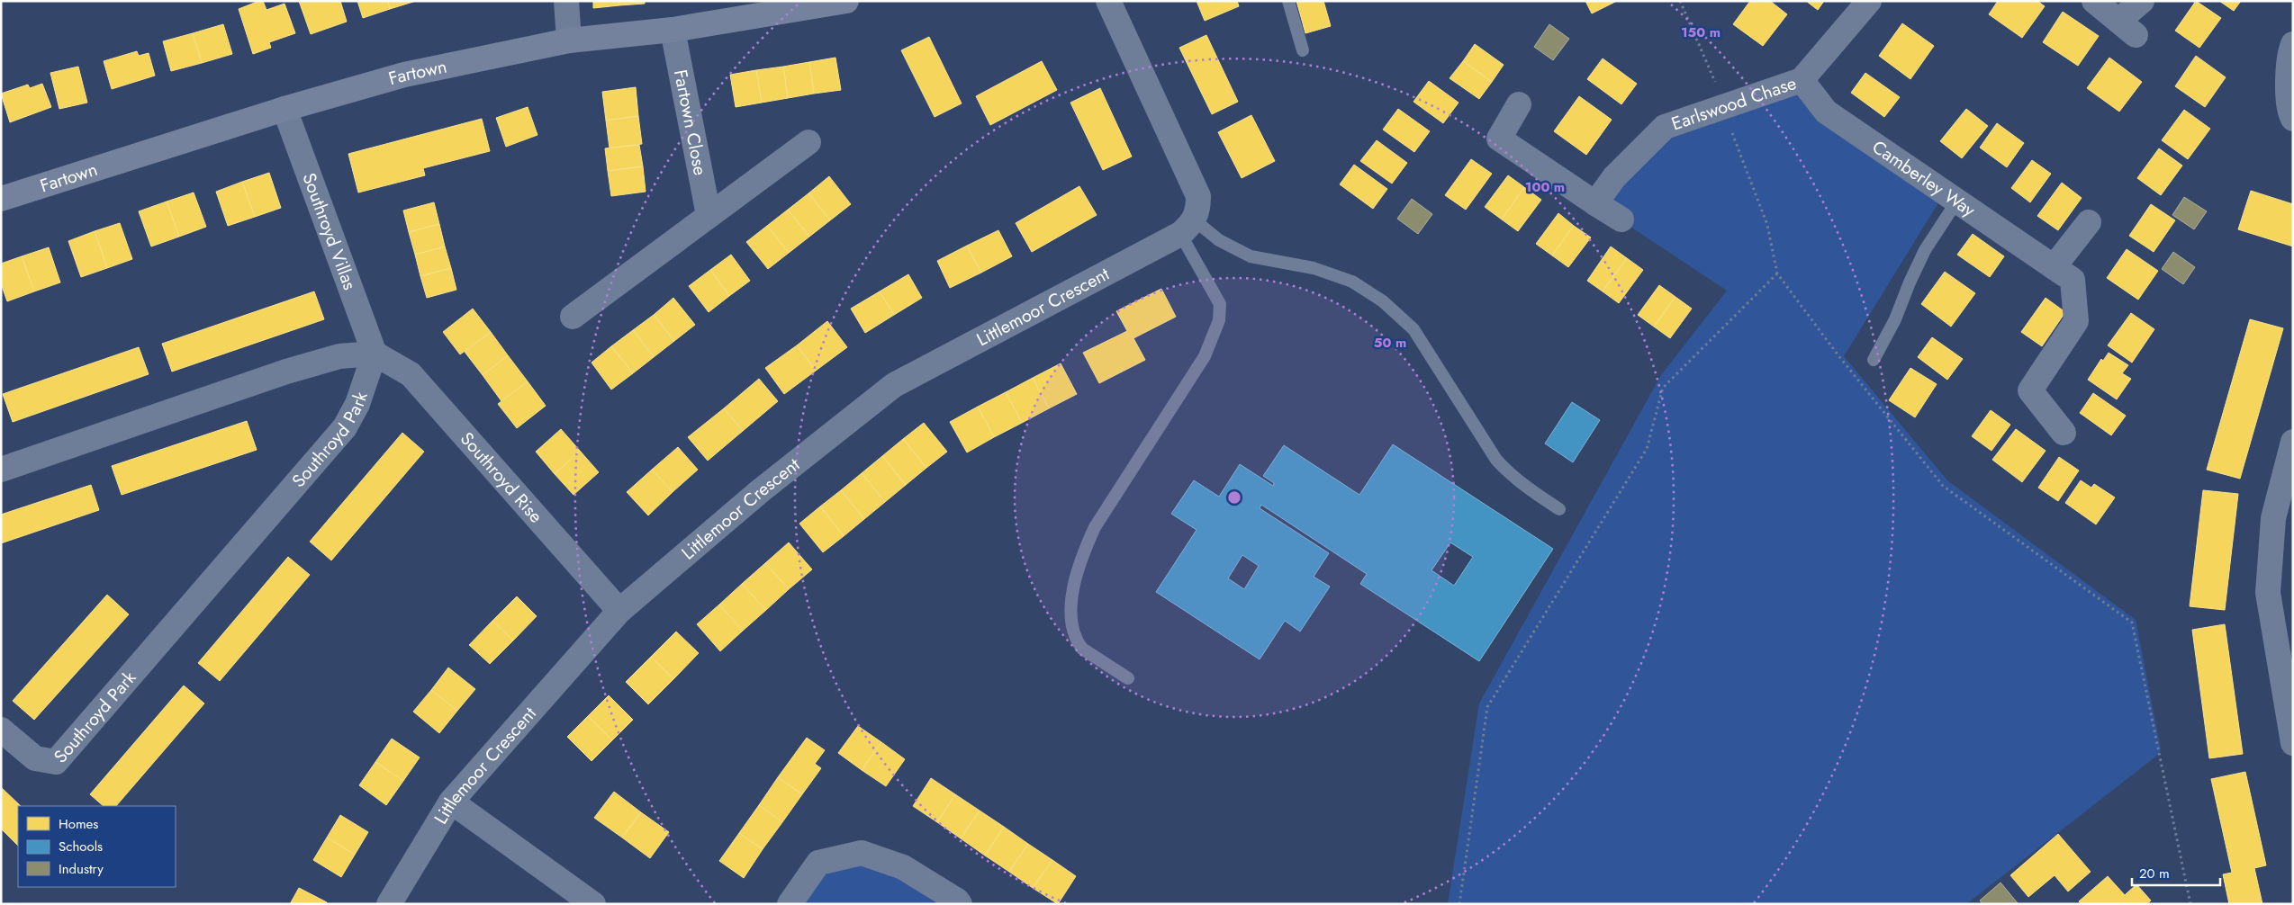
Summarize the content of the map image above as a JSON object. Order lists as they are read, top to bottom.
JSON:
{
  "streets": {
    "street": [
      "Fartown",
      "Earlswood Chase",
      "Fartown Close",
      "Camberley Way",
      "Southroyd Villas",
      "Littlemoor Crescent",
      "Southroyd Park",
      "Southroyd Rise"
    ]
  },
  "crossings": [
    ["Fartown", "Fartown Close"],
    ["Fartown", "Southroyd Villas"],
    ["Earlswood Chase", "Camberley Way"],
    ["Southroyd Villas", "Southroyd Park"],
    ["Southroyd Villas", "Southroyd Rise"],
    ["Littlemoor Crescent", "Southroyd Rise"],
    ["Southroyd Park", "Southroyd Rise"]
  ],
  "legend": ["Homes", "Schools", "Industry"],
  "scale_bar": "20 m",
  "rings": ["150 m", "100 m", "50 m"]
}
